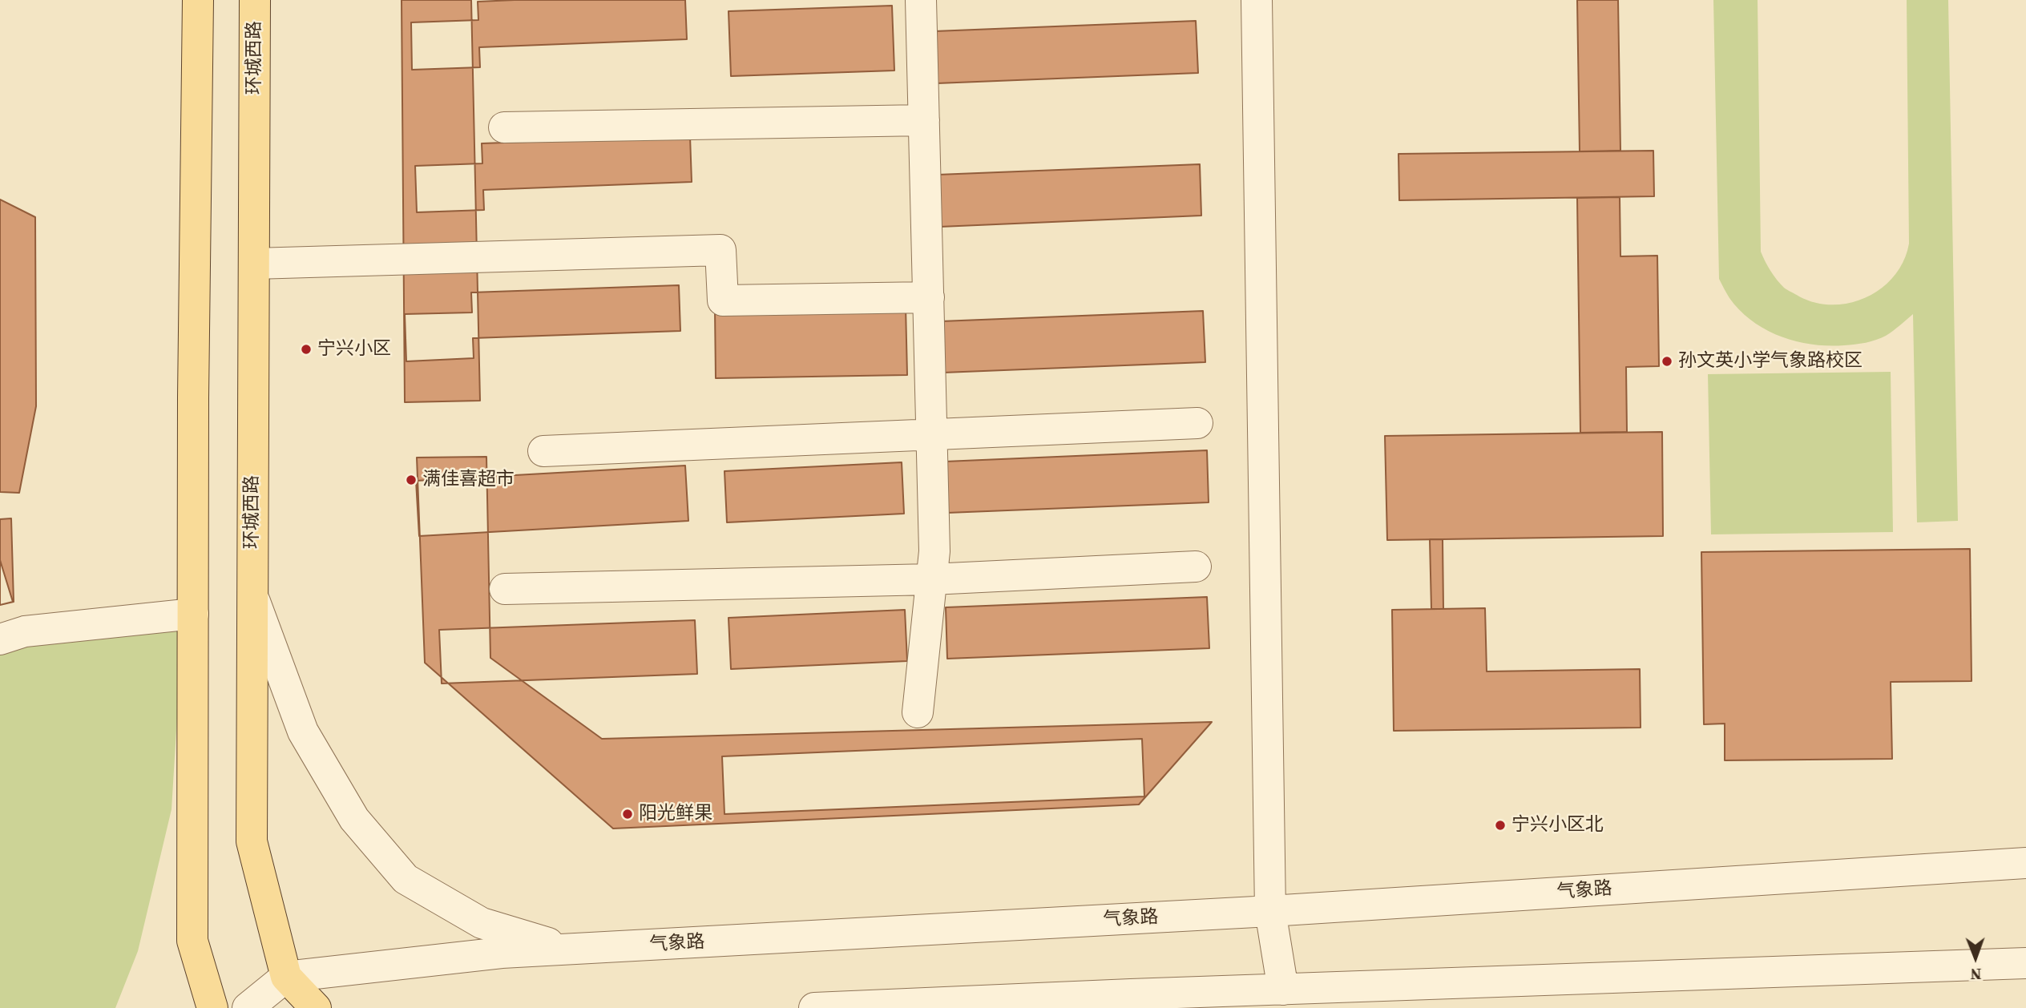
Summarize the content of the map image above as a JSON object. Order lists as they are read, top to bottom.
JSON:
{
  "streets": {
    "main road": ["环城西路"],
    "street": ["气象路"]
  },
  "crossings": [
    ["环城西路", "气象路"]
  ],
  "places": [
    "宁兴小区",
    "孙文英小学气象路校区",
    "满佳喜超市",
    "阳光鲜果",
    "宁兴小区北"
  ],
  "north": "bottom"
}
